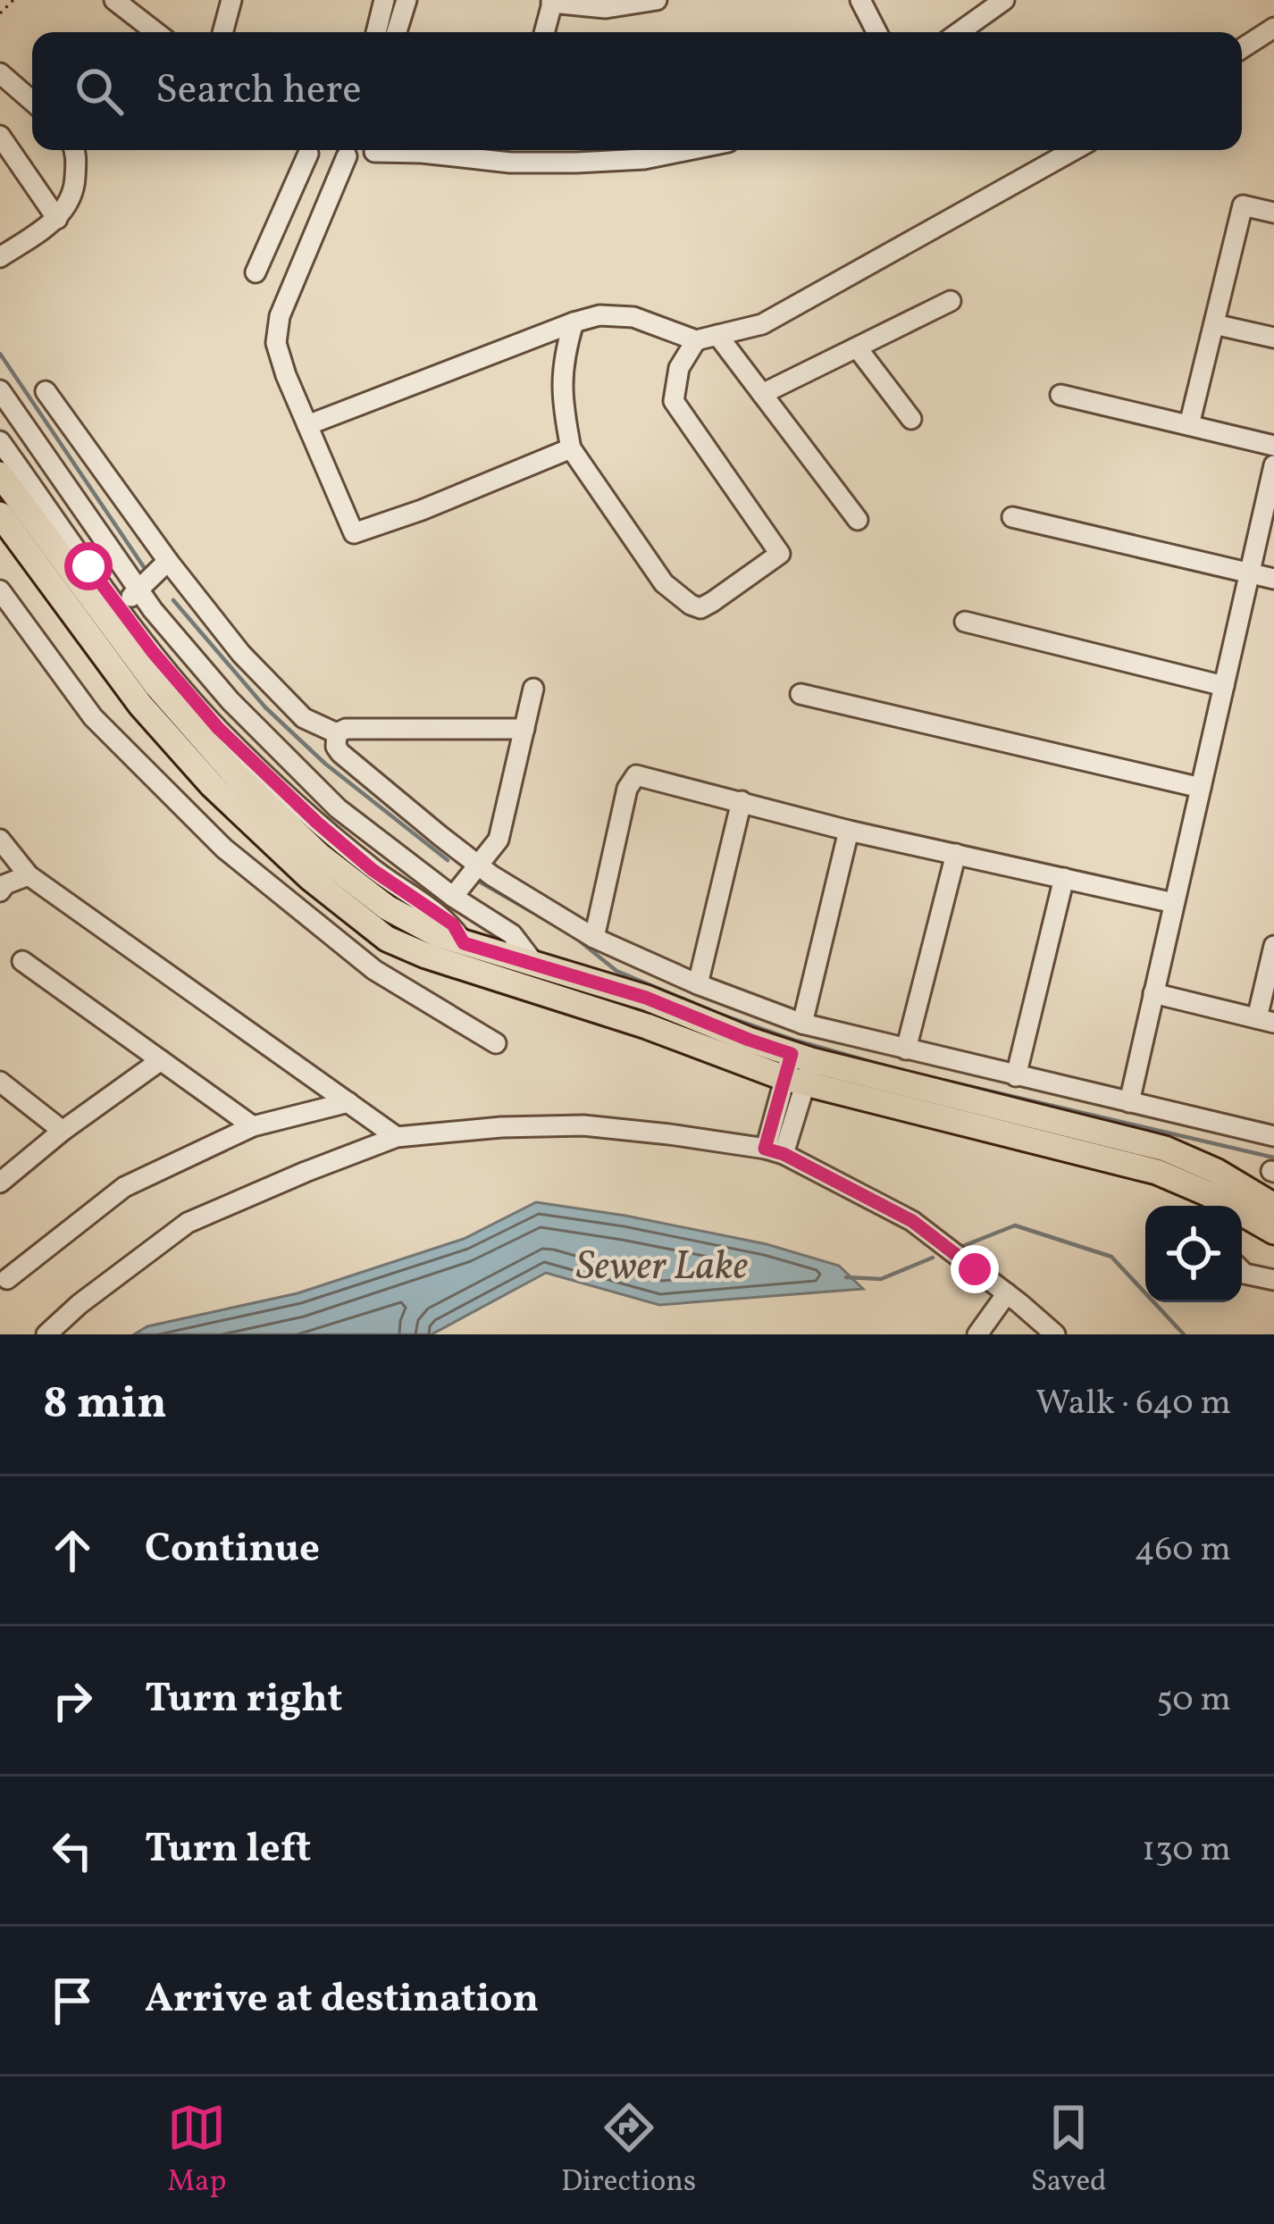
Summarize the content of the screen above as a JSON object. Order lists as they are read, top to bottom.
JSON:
{
  "water": ["Sewer Lake"],
  "page": {
    "search": "Search here",
    "heading": ["8 min", "Walk · 640 m"],
    "list": [
      ["Continue", "460 m"],
      ["Turn right", "50 m"],
      ["Turn left", "130 m"],
      "Arrive at destination"
    ],
    "nav": ["Map", "Directions", "Saved"]
  }
}
